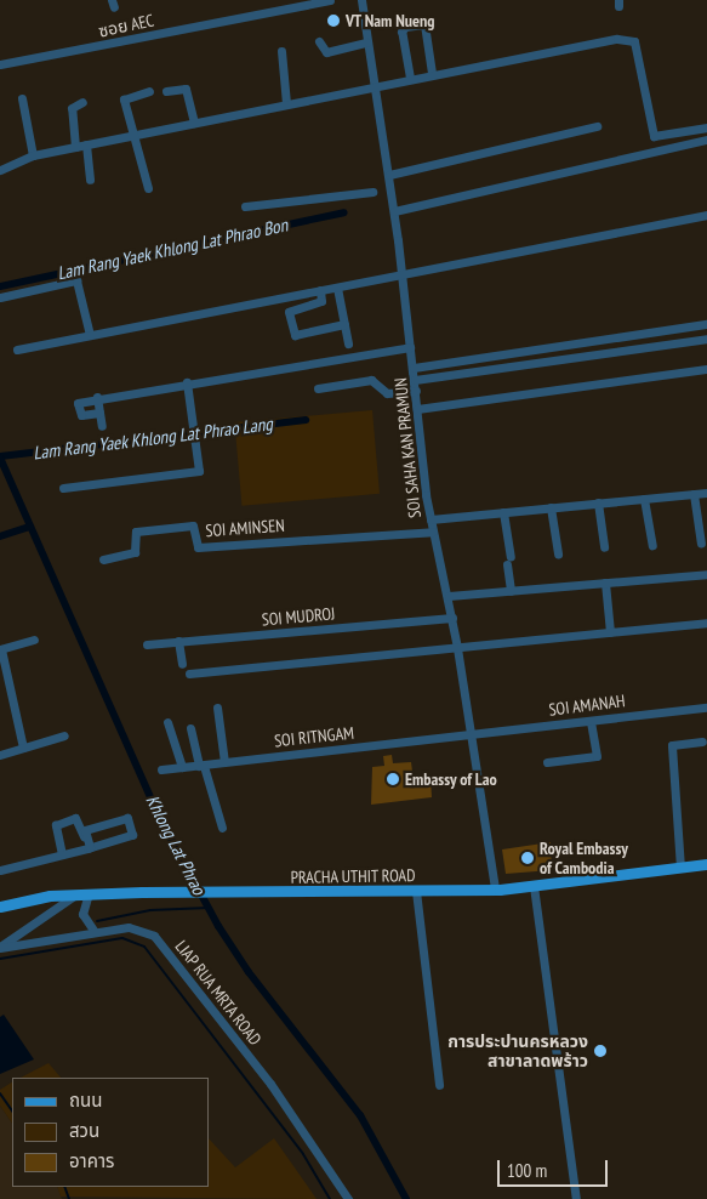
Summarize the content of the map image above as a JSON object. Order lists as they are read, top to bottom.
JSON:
{
  "streets": {
    "main road": ["PRACHA UTHIT ROAD"],
    "street": [
      "ซอย AEC",
      "SOI SAHA KAN PRAMUN",
      "SOI AMINSEN",
      "SOI MUDROJ",
      "SOI AMANAH",
      "SOI RITNGAM",
      "LIAP RUA MRTA ROAD"
    ]
  },
  "crossings": [
    ["SOI SAHA KAN PRAMUN", "SOI AMINSEN"],
    ["SOI SAHA KAN PRAMUN", "SOI MUDROJ"],
    ["SOI SAHA KAN PRAMUN", "SOI AMANAH"],
    ["SOI SAHA KAN PRAMUN", "SOI RITNGAM"],
    ["SOI SAHA KAN PRAMUN", "PRACHA UTHIT ROAD"],
    ["SOI AMANAH", "SOI RITNGAM"]
  ],
  "water": ["Lam Rang Yaek Khlong Lat Phrao Bon", "Lam Rang Yaek Khlong Lat Phrao Lang", "Khlong Lat Phrao"],
  "places": [
    "VT Nam Nueng",
    "Embassy of Lao",
    "Royal Embassy of Cambodia",
    "การประปานครหลวง สาขาลาดพร้าว"
  ],
  "legend": ["ถนน", "สวน", "อาคาร"],
  "scale_bar": "100 m"
}
